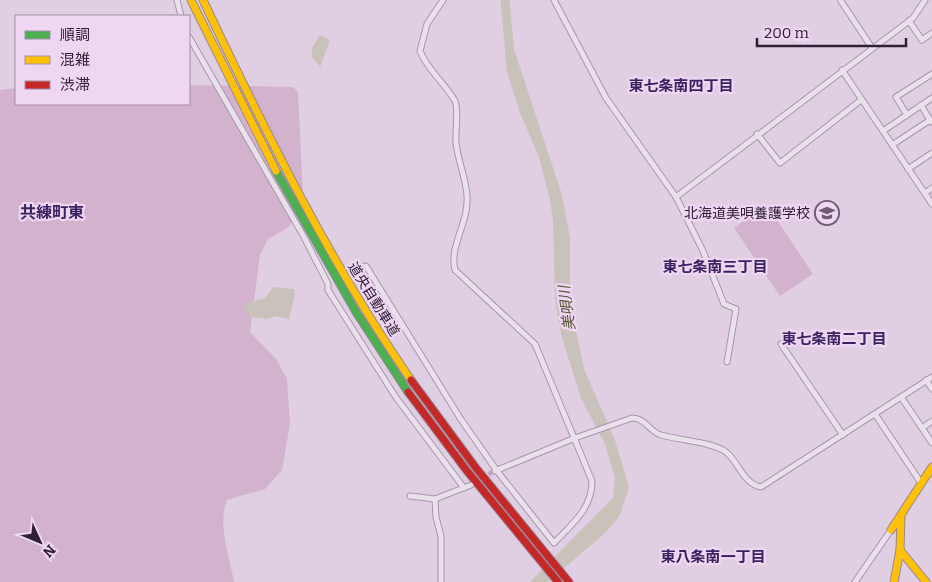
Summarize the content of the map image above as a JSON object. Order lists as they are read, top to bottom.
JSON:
{
  "streets": {
    "main road": ["道央自動車道"]
  },
  "districts": [
    "東七条南四丁目",
    "共練町東",
    "東七条南三丁目",
    "東七条南二丁目",
    "東八条南一丁目"
  ],
  "water": ["美唄川"],
  "places": {
    "school or university": ["北海道美唄養護学校"]
  },
  "legend": ["順調", "混雑", "渋滞"],
  "scale_bar": "200 m",
  "north": "bottom right"
}
